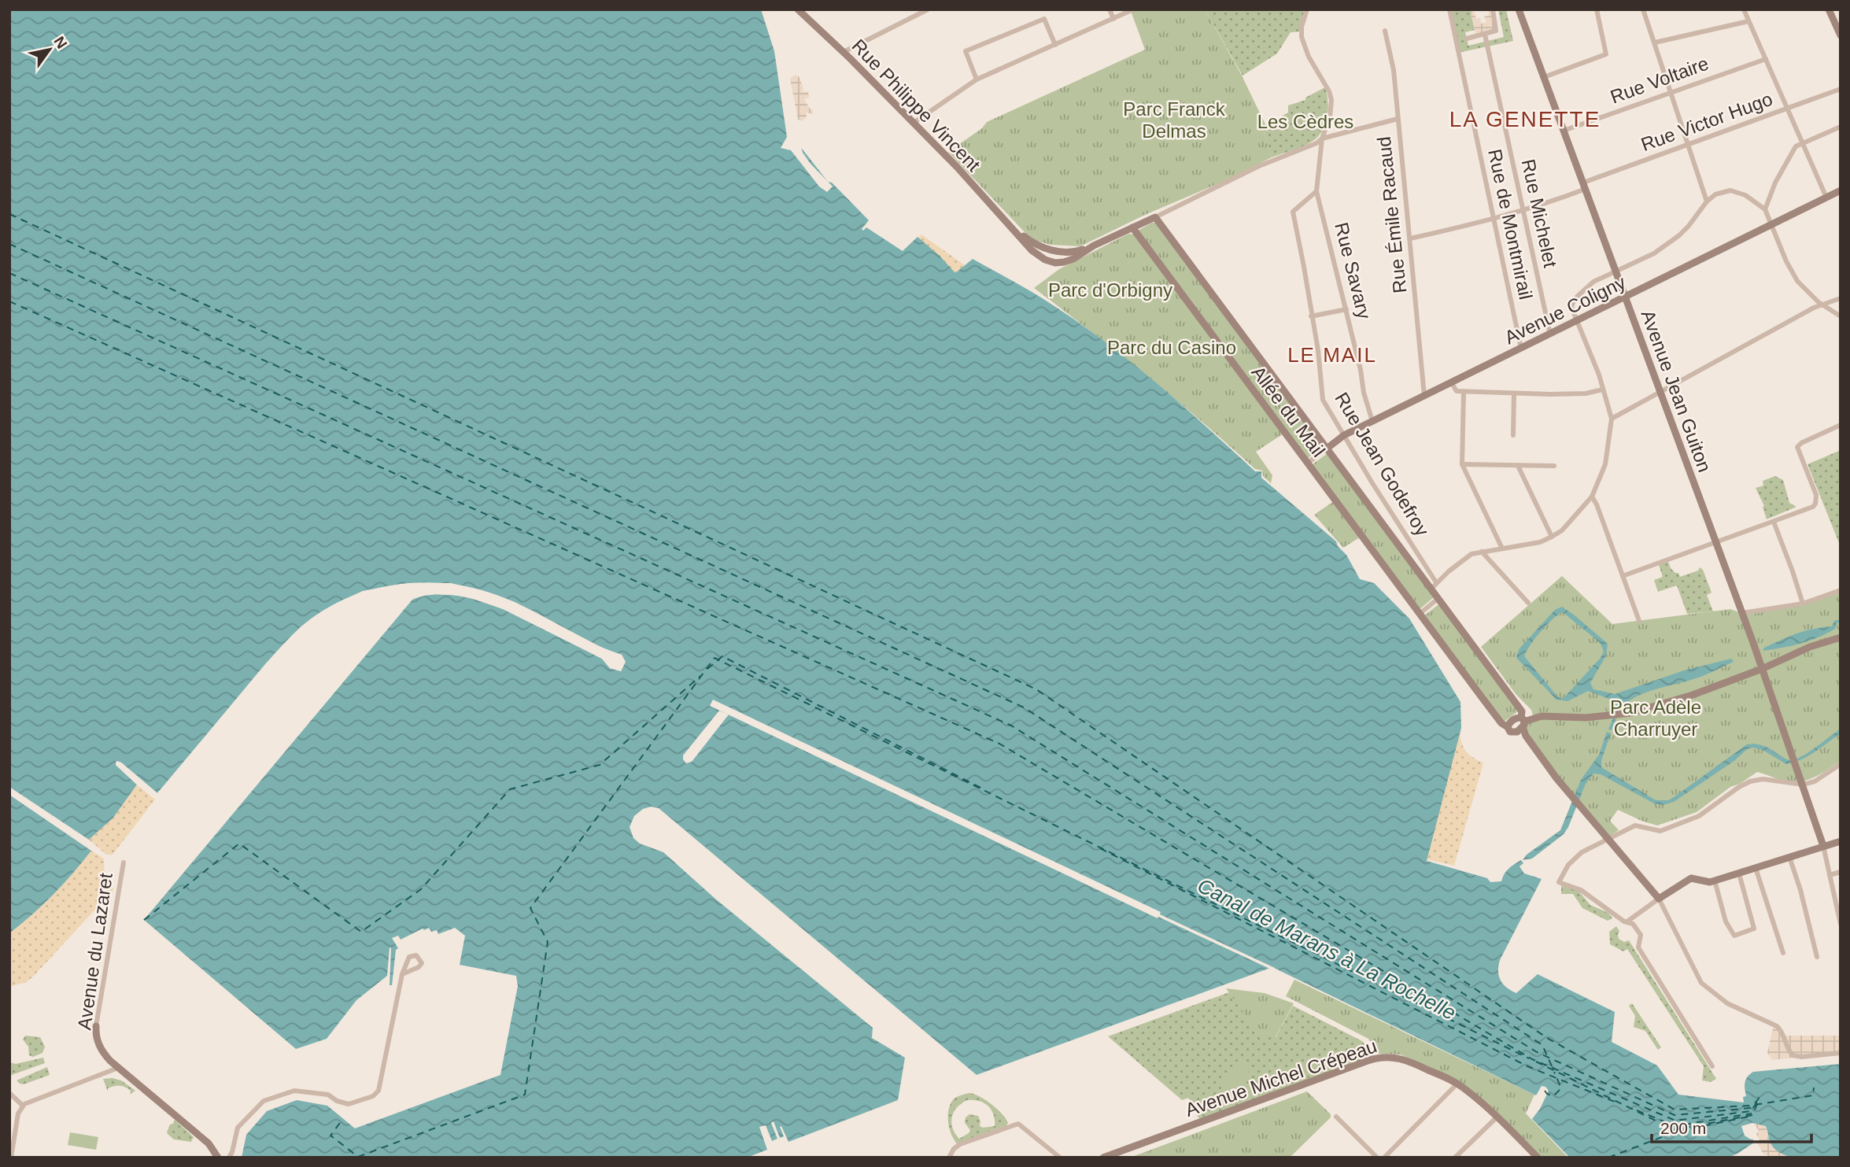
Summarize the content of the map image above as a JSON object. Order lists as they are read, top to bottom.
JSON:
{
  "streets": {
    "street": [
      "Rue Voltaire",
      "Rue Philippe Vincent",
      "Rue Victor Hugo",
      "Rue Michelet",
      "Rue Émile Racaud",
      "Rue de Montmirail",
      "Rue Savary",
      "Avenue Coligny",
      "Avenue Jean Guiton",
      "Allée du Mail",
      "Rue Jean Godefroy",
      "Avenue du Lazaret",
      "Avenue Michel Crépeau"
    ]
  },
  "crossings": [
    ["Rue Voltaire", "Avenue Jean Guiton"],
    ["Rue Victor Hugo", "Rue Michelet"],
    ["Rue Victor Hugo", "Rue Émile Racaud"],
    ["Rue Victor Hugo", "Rue de Montmirail"],
    ["Rue Victor Hugo", "Avenue Jean Guiton"],
    ["Rue Michelet", "Avenue Coligny"],
    ["Rue Émile Racaud", "Avenue Coligny"],
    ["Rue de Montmirail", "Avenue Coligny"],
    ["Rue Savary", "Avenue Coligny"],
    ["Rue Savary", "Rue Jean Godefroy"],
    ["Avenue Coligny", "Avenue Jean Guiton"],
    ["Avenue Coligny", "Allée du Mail"],
    ["Avenue Coligny", "Rue Jean Godefroy"]
  ],
  "districts": ["LA GENETTE", "LE MAIL"],
  "water": ["Canal de Marans à La Rochelle"],
  "parks": [
    "Parc Franck Delmas",
    "Les Cèdres",
    "Parc d'Orbigny",
    "Parc du Casino",
    "Parc Adèle Charruyer"
  ],
  "scale_bar": "200 m",
  "north": "top right"
}
